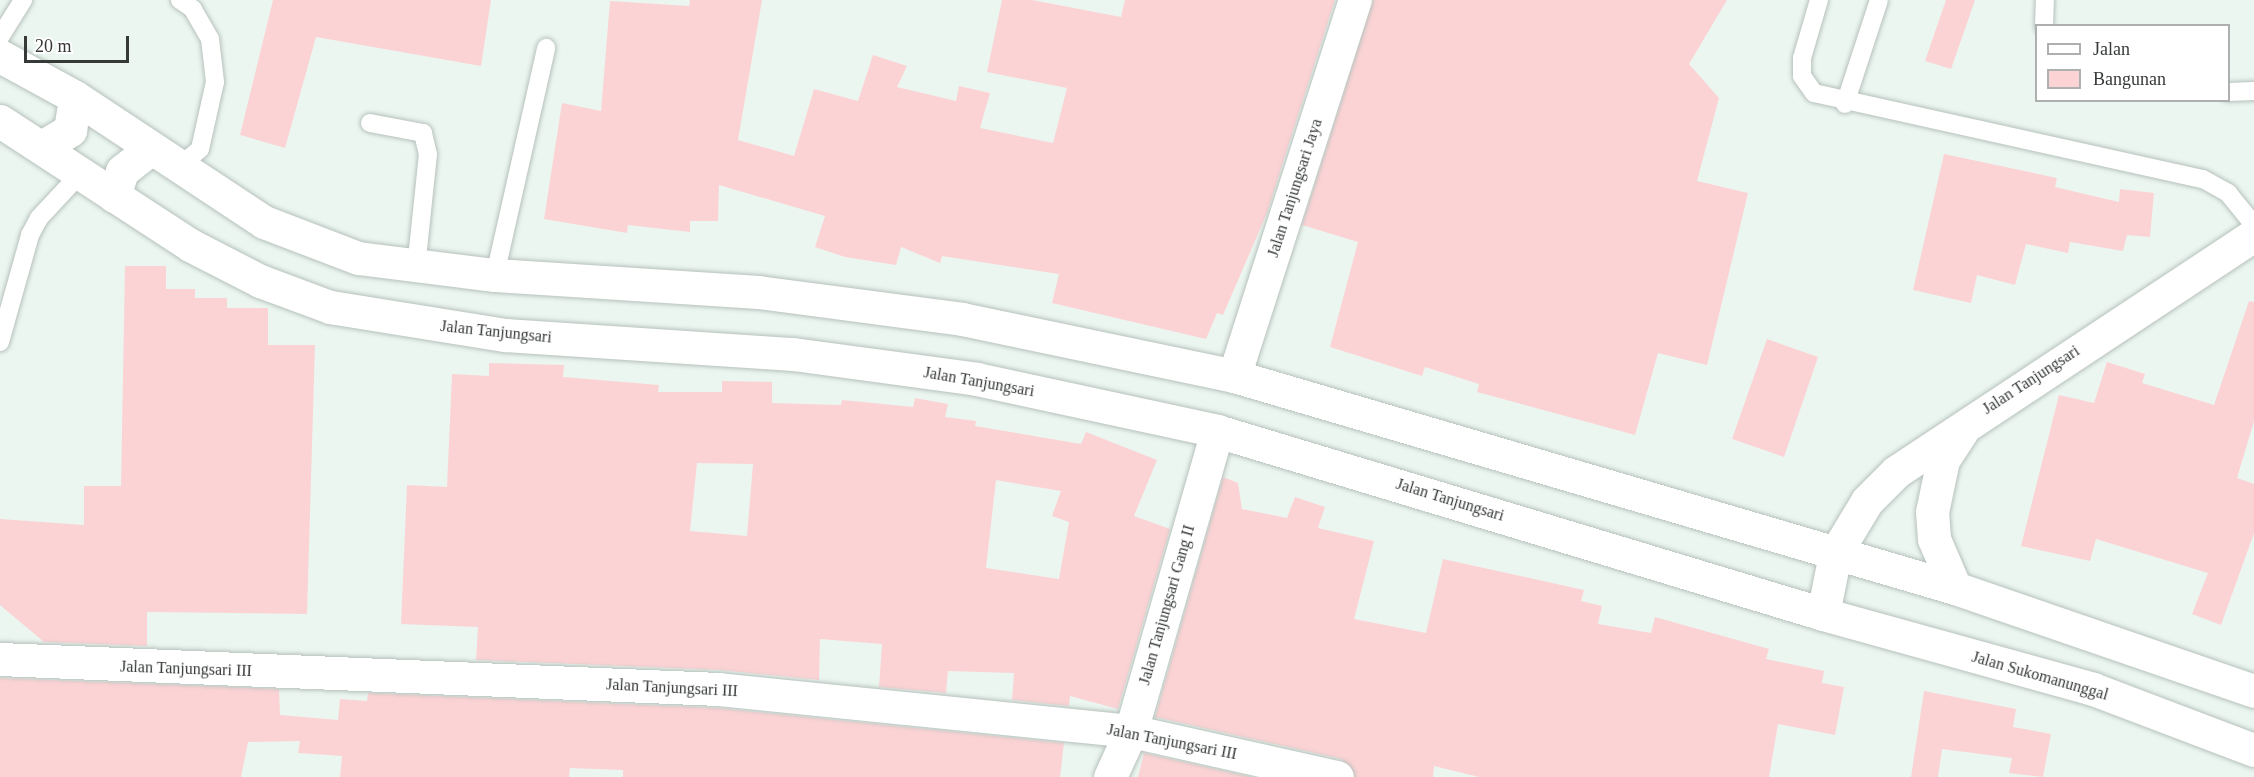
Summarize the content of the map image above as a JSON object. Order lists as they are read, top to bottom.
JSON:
{
  "streets": {
    "main road": [
      "Jalan Tanjungsari Jaya",
      "Jalan Tanjungsari",
      "Jalan Tanjungsari Gang II",
      "Jalan Tanjungsari III",
      "Jalan Sukomanunggal"
    ]
  },
  "crossings": [
    ["Jalan Tanjungsari", "Jalan Tanjungsari Gang II"],
    ["Jalan Tanjungsari", "Jalan Sukomanunggal"],
    ["Jalan Tanjungsari Gang II", "Jalan Tanjungsari III"]
  ],
  "legend": ["Jalan", "Bangunan"],
  "scale_bar": "20 m"
}
